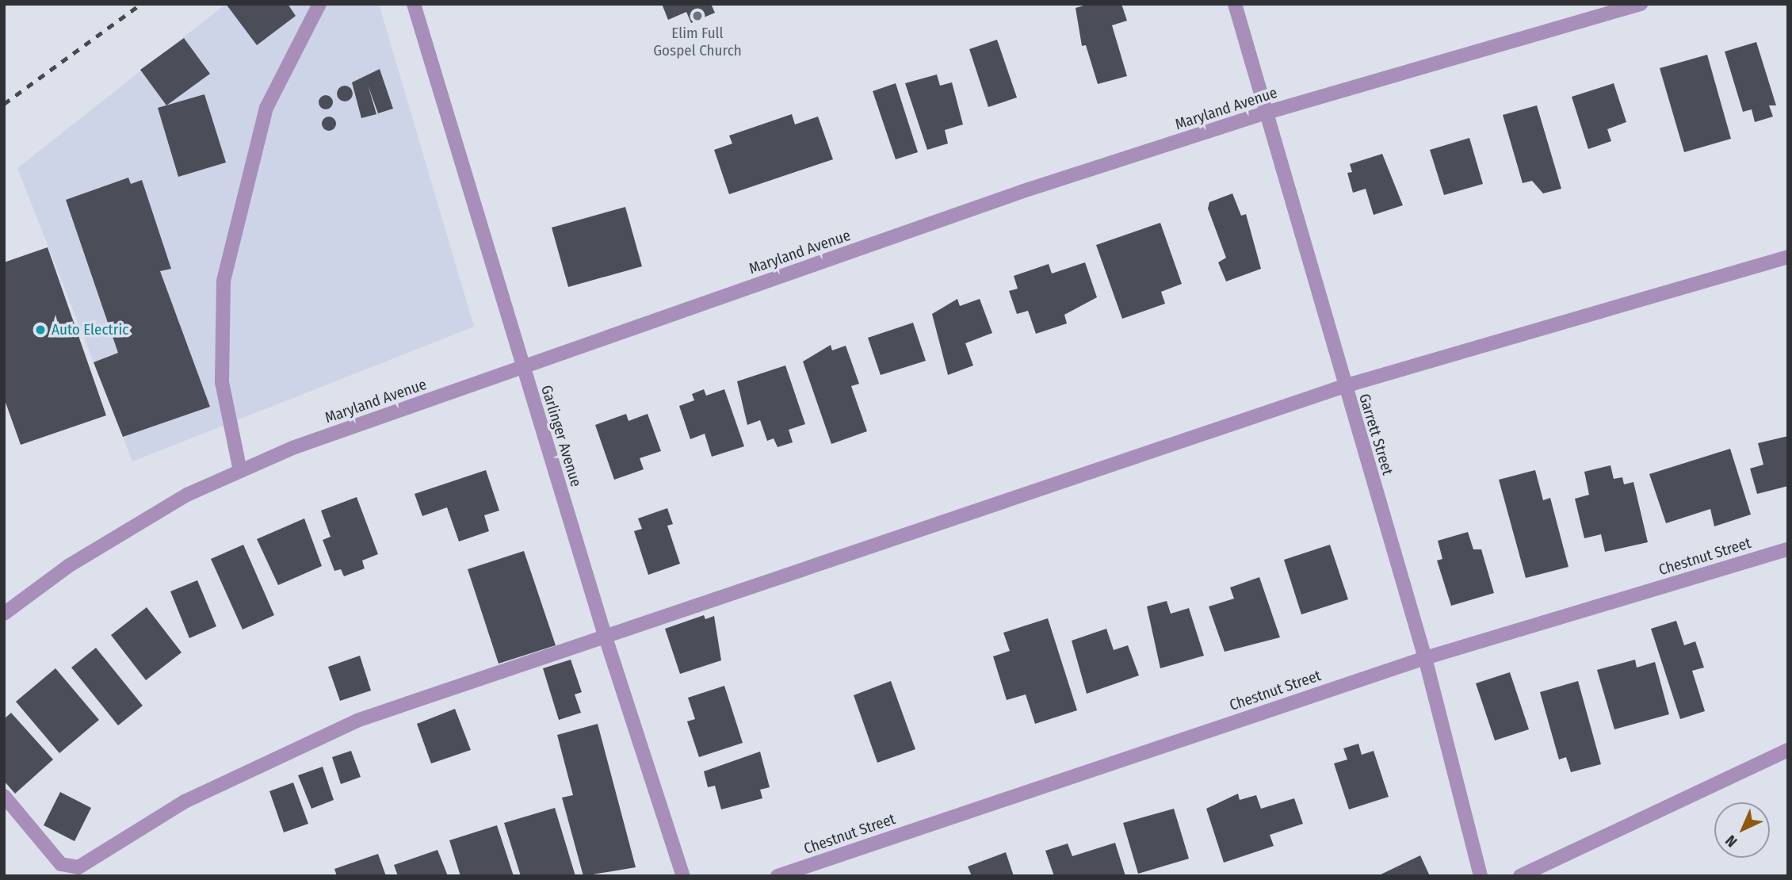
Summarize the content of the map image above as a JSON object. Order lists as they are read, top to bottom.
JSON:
{
  "streets": {
    "street": [
      "Maryland Avenue",
      "Garrett Street",
      "Garlinger Avenue",
      "Chestnut Street"
    ]
  },
  "crossings": [
    ["Maryland Avenue", "Garrett Street"],
    ["Maryland Avenue", "Garlinger Avenue"],
    ["Garrett Street", "Chestnut Street"]
  ],
  "places": ["Elim Full Gospel Church", "Auto Electric"],
  "north": "bottom left"
}
